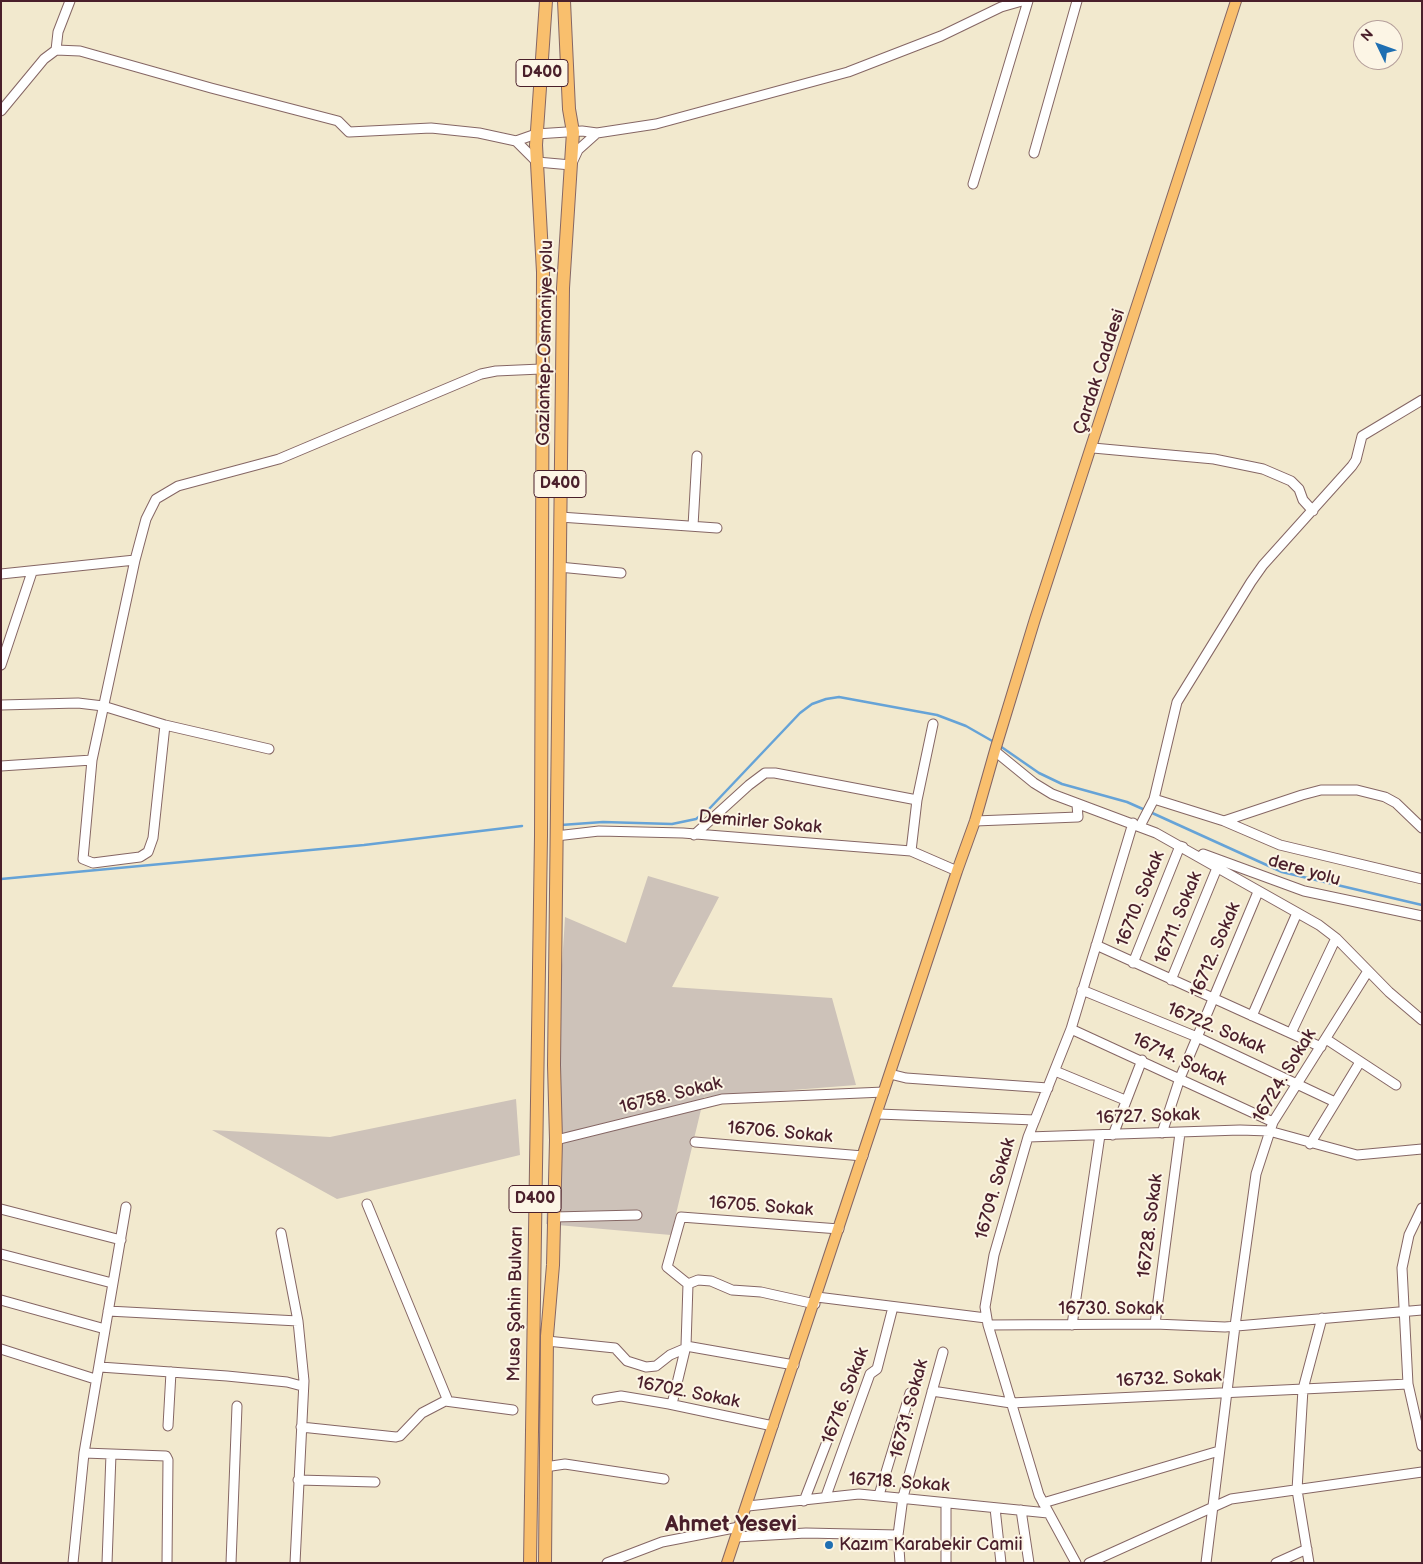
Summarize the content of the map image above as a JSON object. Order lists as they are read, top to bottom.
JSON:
{
  "streets": {
    "highway": ["D400", "Gaziantep-Osmaniye yolu", "Musa Şahin Bulvarı"],
    "main road": ["Çardak Caddesi"],
    "street": [
      "Demirler Sokak",
      "dere yolu",
      "16710. Sokak",
      "16711. Sokak",
      "16712. Sokak",
      "16722. Sokak",
      "16714. Sokak",
      "16724. Sokak",
      "16758. Sokak",
      "16727. Sokak",
      "16706. Sokak",
      "16709. Sokak",
      "16705. Sokak",
      "16728. Sokak",
      "16730. Sokak",
      "16732. Sokak",
      "16702. Sokak",
      "16716. Sokak",
      "16731. Sokak",
      "16718. Sokak"
    ]
  },
  "crossings": [
    ["Gaziantep-Osmaniye yolu", "Demirler Sokak"],
    ["Gaziantep-Osmaniye yolu", "Musa Şahin Bulvarı"],
    ["Çardak Caddesi", "Demirler Sokak"],
    ["Çardak Caddesi", "16758. Sokak"],
    ["Çardak Caddesi", "16706. Sokak"],
    ["Çardak Caddesi", "16705. Sokak"],
    ["Çardak Caddesi", "16730. Sokak"],
    ["Çardak Caddesi", "16702. Sokak"],
    ["Çardak Caddesi", "16718. Sokak"],
    ["Demirler Sokak", "Musa Şahin Bulvarı"],
    ["dere yolu", "16710. Sokak"],
    ["16712. Sokak", "16722. Sokak"],
    ["16712. Sokak", "16714. Sokak"],
    ["16712. Sokak", "16727. Sokak"],
    ["16722. Sokak", "16724. Sokak"],
    ["16722. Sokak", "16709. Sokak"],
    ["16714. Sokak", "16724. Sokak"],
    ["16714. Sokak", "16709. Sokak"],
    ["16724. Sokak", "16727. Sokak"],
    ["16724. Sokak", "16730. Sokak"],
    ["16724. Sokak", "16732. Sokak"],
    ["16758. Sokak", "Musa Şahin Bulvarı"],
    ["16727. Sokak", "16709. Sokak"],
    ["16727. Sokak", "16728. Sokak"],
    ["16709. Sokak", "16730. Sokak"],
    ["16709. Sokak", "16732. Sokak"],
    ["16709. Sokak", "16718. Sokak"],
    ["16705. Sokak", "16730. Sokak"],
    ["16728. Sokak", "16730. Sokak"],
    ["16730. Sokak", "16716. Sokak"],
    ["16732. Sokak", "16731. Sokak"],
    ["16716. Sokak", "16718. Sokak"],
    ["16731. Sokak", "16718. Sokak"]
  ],
  "districts": ["Ahmet Yesevi"],
  "places": ["Kazım Karabekir Camii"],
  "north": "top left"
}
